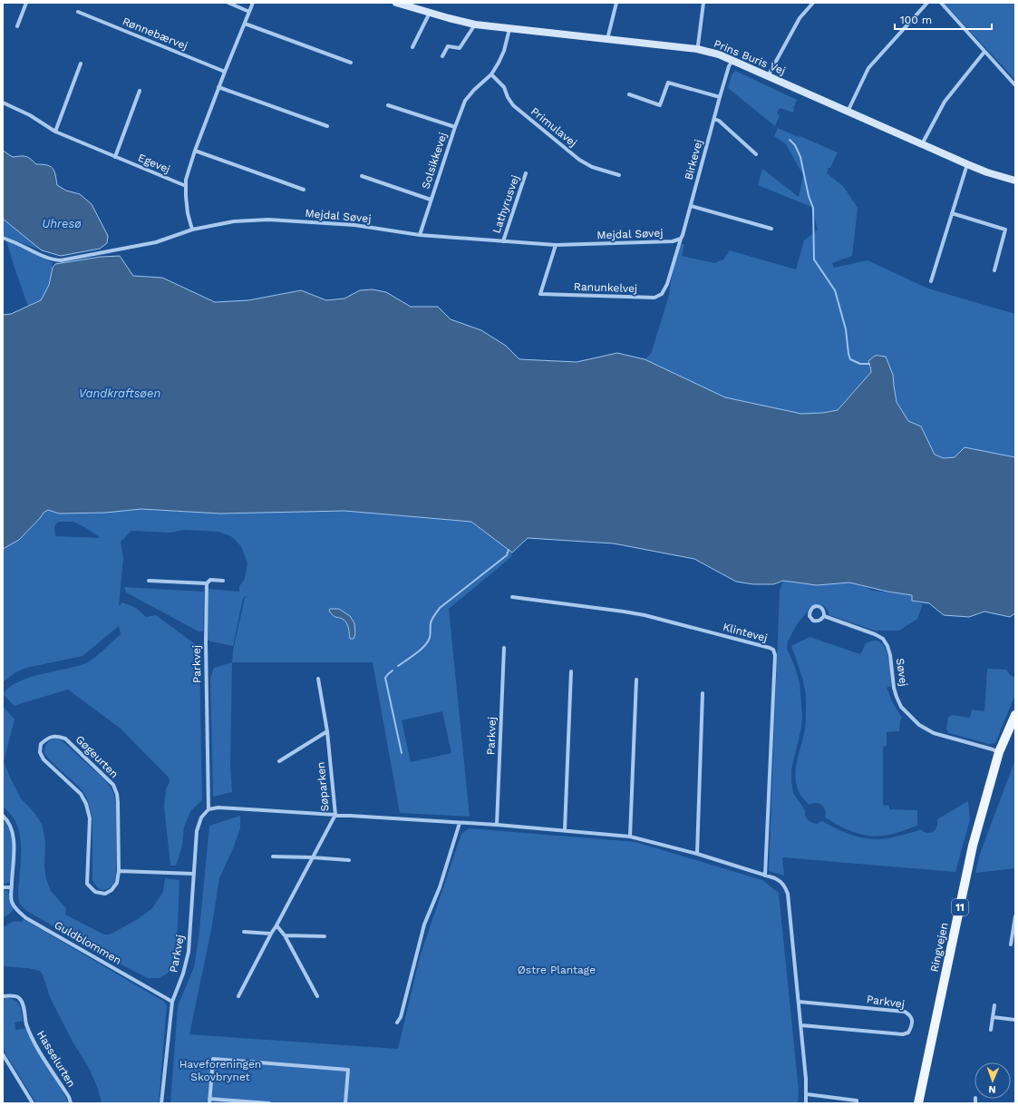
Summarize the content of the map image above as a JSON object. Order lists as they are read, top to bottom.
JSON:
{
  "streets": {
    "main road": ["11", "Ringvejen"],
    "street": [
      "Rønnebærvej",
      "Prins Buris Vej",
      "Primulavej",
      "Birkevej",
      "Solsikkevej",
      "Egevej",
      "Lathyrusvej",
      "Mejdal Søvej",
      "Ranunkelvej",
      "Klintevej",
      "Parkvej",
      "Søvej",
      "Gøgeurten",
      "Søparken",
      "Guldblommen",
      "Hasselurten"
    ]
  },
  "crossings": [
    ["Prins Buris Vej", "Birkevej"],
    ["Prins Buris Vej", "Solsikkevej"],
    ["Primulavej", "Solsikkevej"],
    ["Birkevej", "Mejdal Søvej"],
    ["Birkevej", "Ranunkelvej"],
    ["Solsikkevej", "Mejdal Søvej"],
    ["Lathyrusvej", "Mejdal Søvej"],
    ["Mejdal Søvej", "Ranunkelvej"],
    ["Parkvej", "Guldblommen"],
    ["Søvej", "Ringvejen"]
  ],
  "water": ["Uhresø", "Vandkraftsøen"],
  "parks": ["Østre Plantage", "Haveforeningen Skovbrynet"],
  "scale_bar": "100 m",
  "north": "bottom"
}
